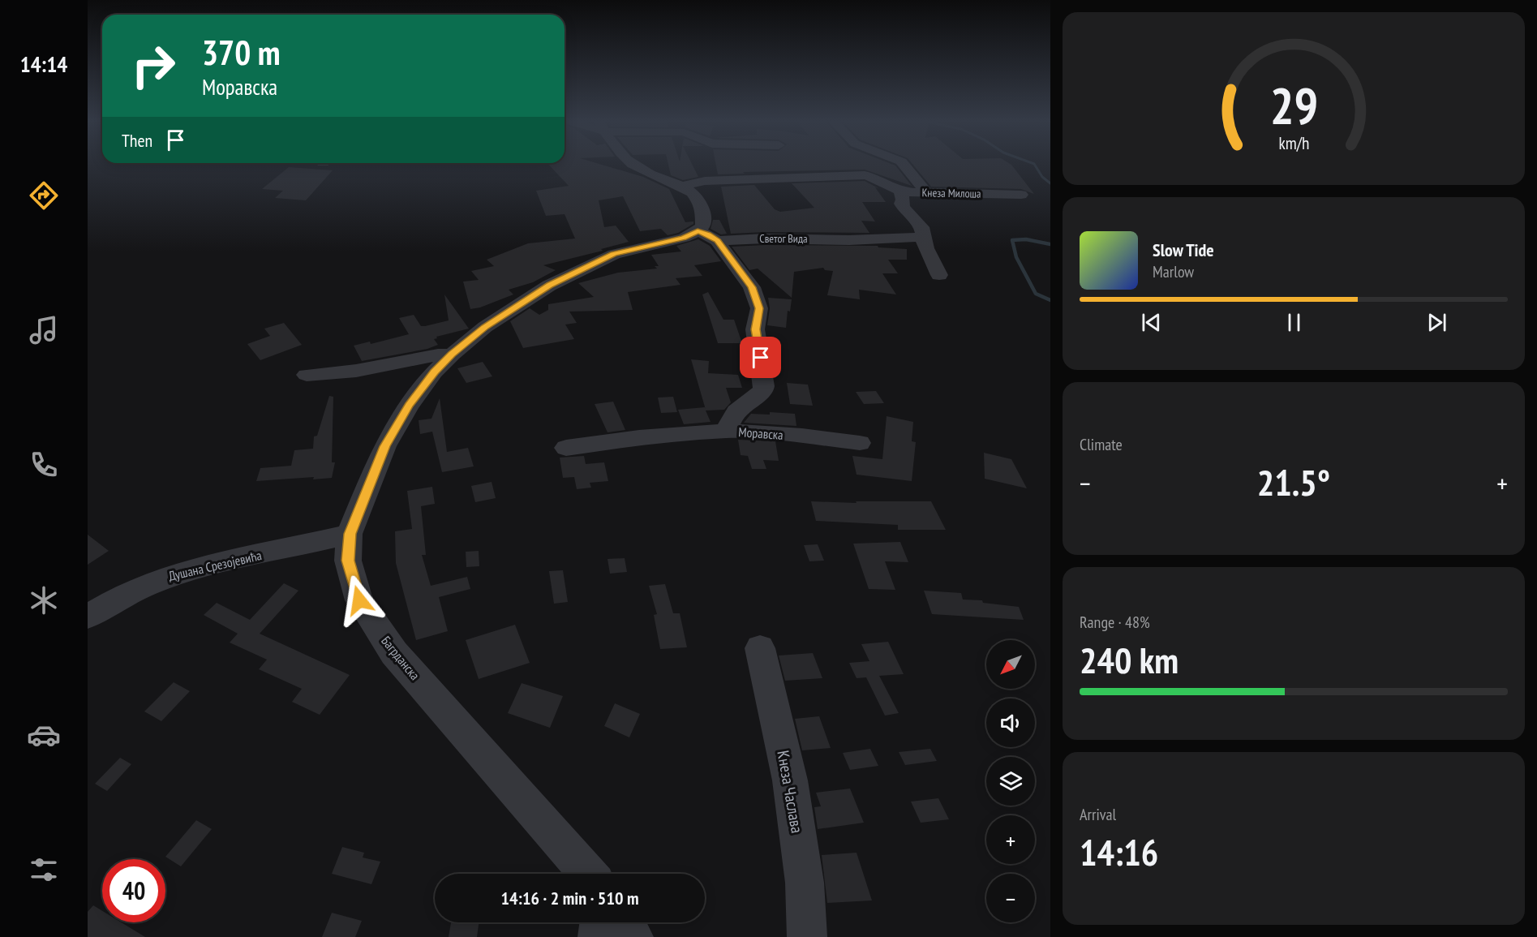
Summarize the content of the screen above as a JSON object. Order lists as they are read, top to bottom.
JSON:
{
  "streets": {
    "street": [
      "Кнеза Милоша",
      "Светог Вида",
      "Моравска",
      "Душана Срезојевића",
      "Багрданска",
      "Кнеза Часлава"
    ]
  },
  "crossings": [
    ["Светог Вида", "Моравска"],
    ["Светог Вида", "Багрданска"],
    ["Моравска", "Багрданска"],
    ["Душана Срезојевића", "Багрданска"]
  ],
  "north": "bottom left",
  "page": {
    "tabs": "14:14",
    "turn": ["370 m", "Моравска"],
    "then": "Then",
    "song": ["Slow Tide", "Marlow"],
    "tile": [
      "Climate",
      ["Range · 48%", "240 km"],
      ["Arrival", "14:16"]
    ],
    "heat": ["−", "21.5°", "+"],
    "map_buttons": ["+", "−"],
    "limit": "40",
    "trip": "14:16 · 2 min · 510 m",
    "gauge": ["29", "km/h"]
  }
}
